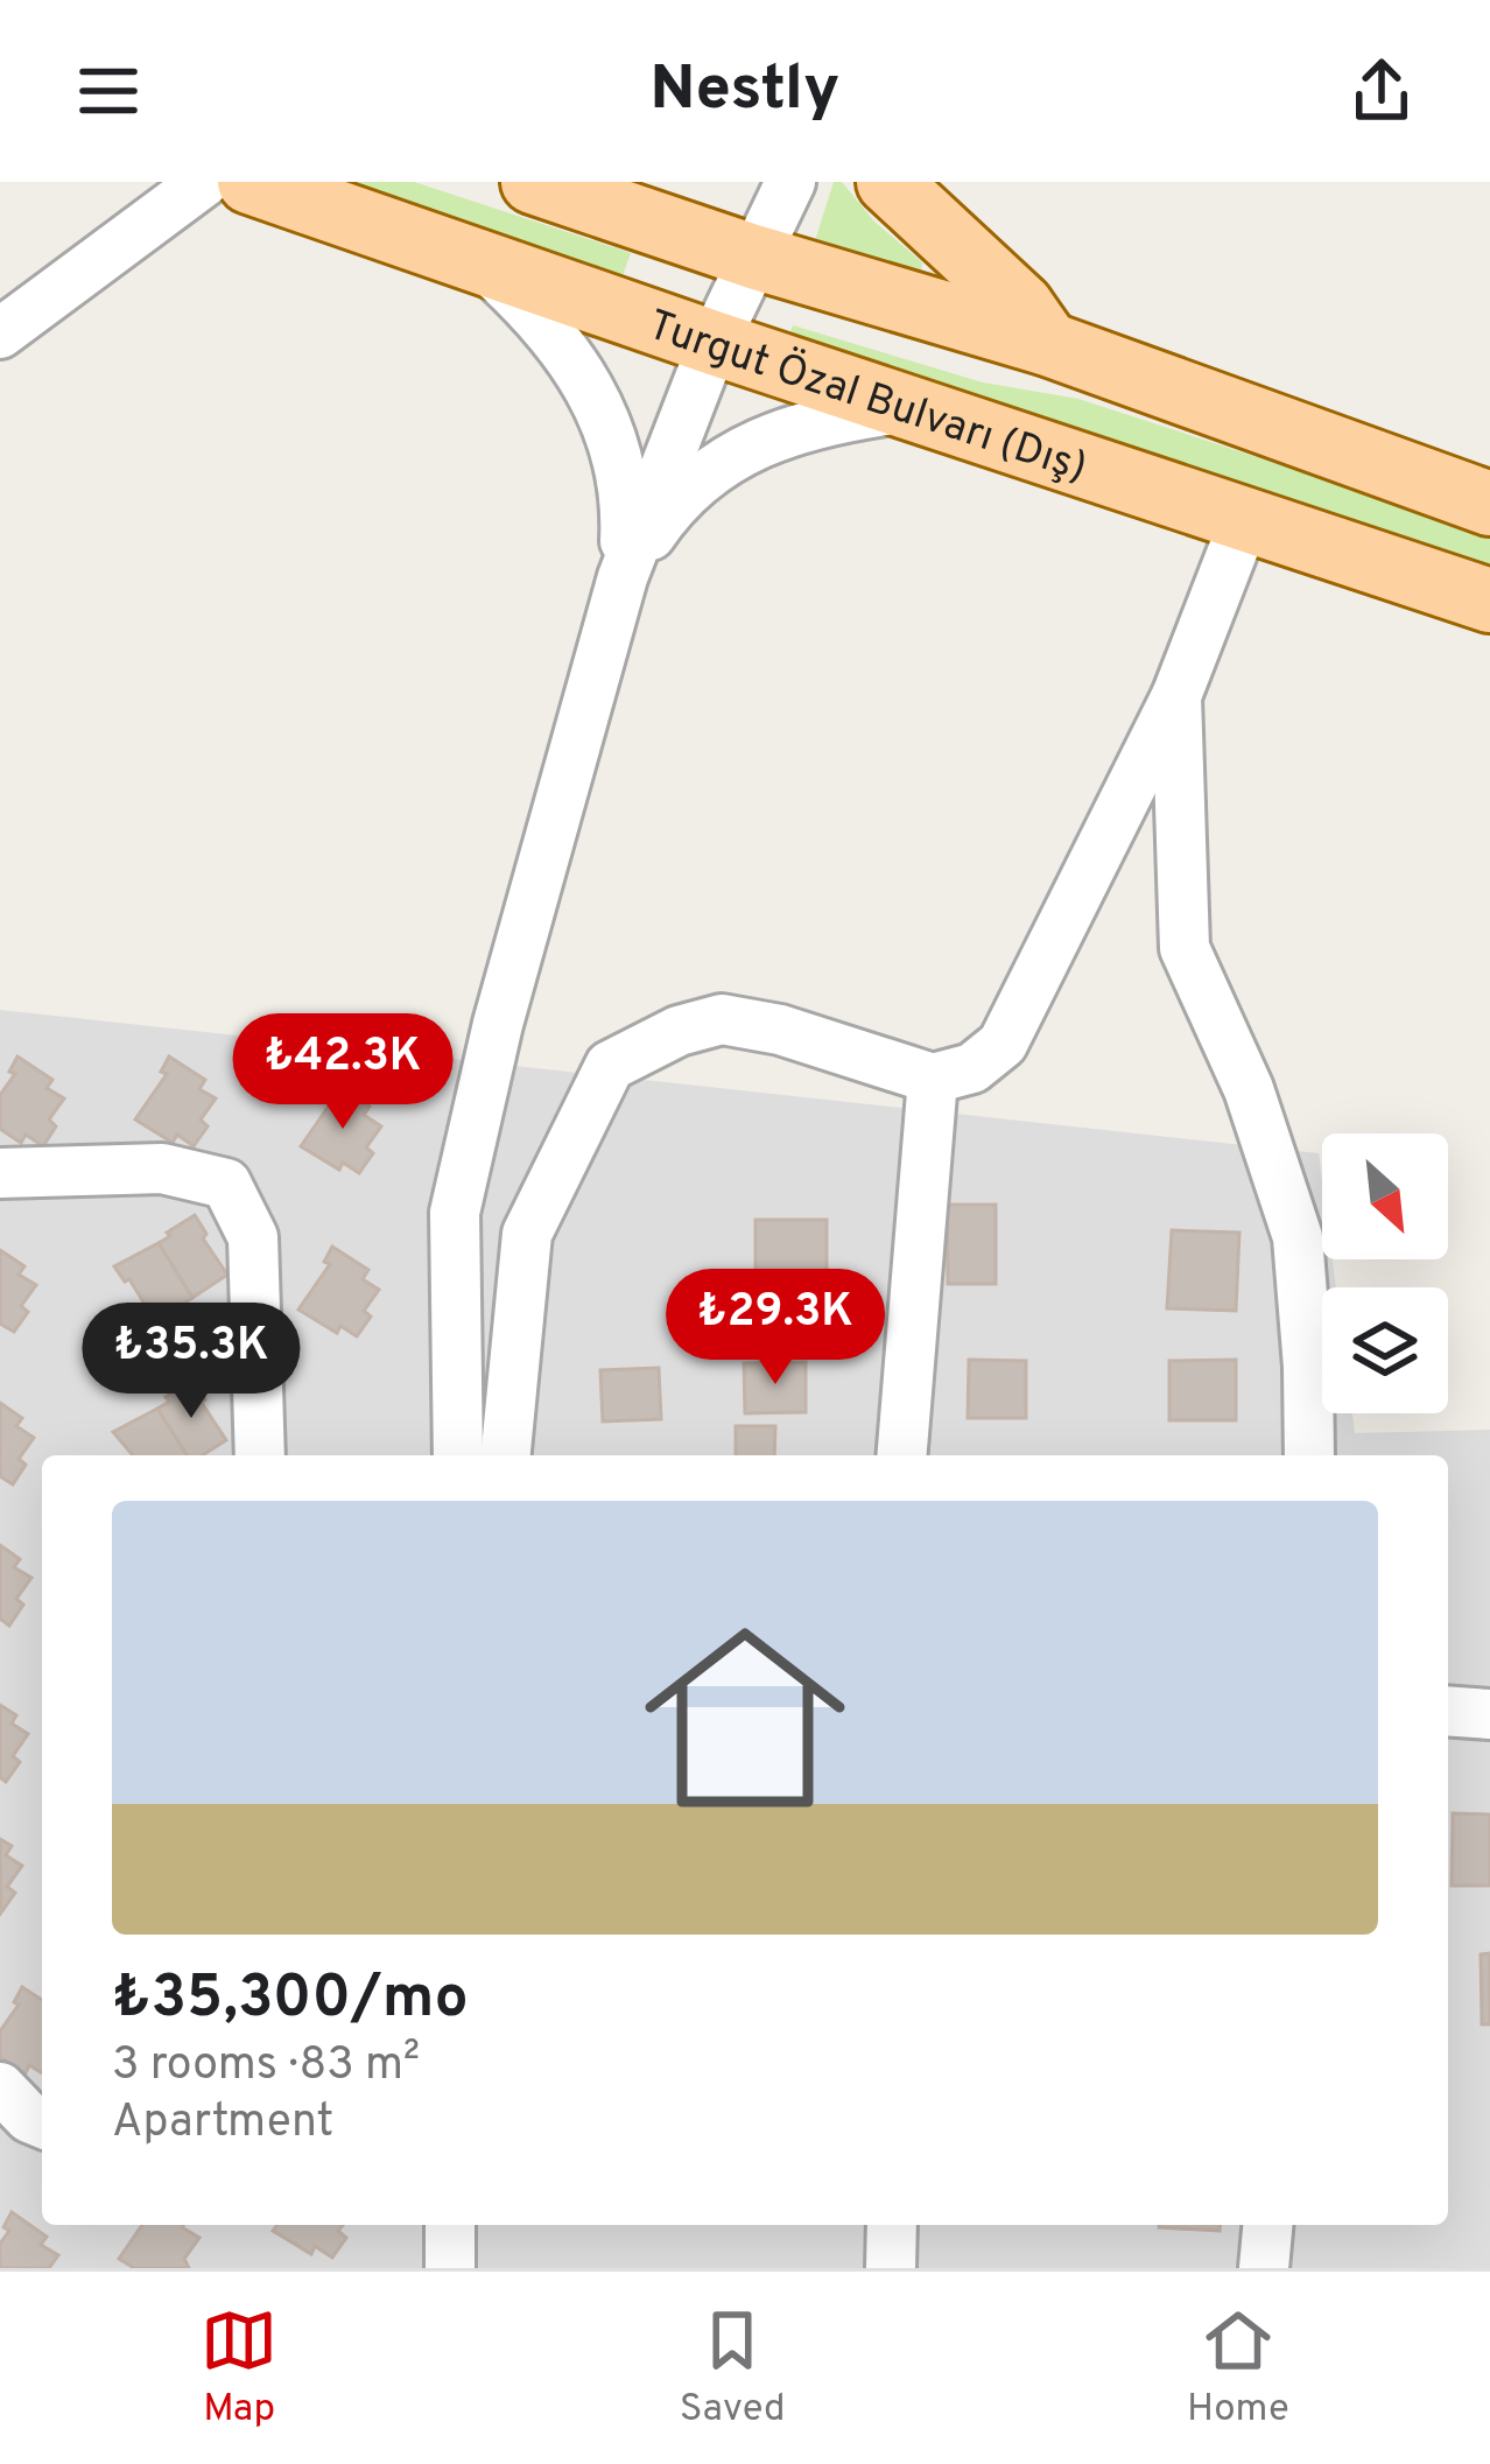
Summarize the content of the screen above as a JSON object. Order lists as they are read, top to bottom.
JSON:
{
  "streets": {
    "main road": ["Turgut Özal Bulvarı (Dış)"]
  },
  "north": "bottom right",
  "page": {
    "header": "Nestly",
    "price": ["₺42.3K", "₺29.3K", "₺35.3K"],
    "list": [
      {
        "name": "₺35,300/mo",
        "note": "3 rooms · 83 m² · Apartment"
      }
    ],
    "tabs": ["Map", "Saved", "Home"]
  }
}
